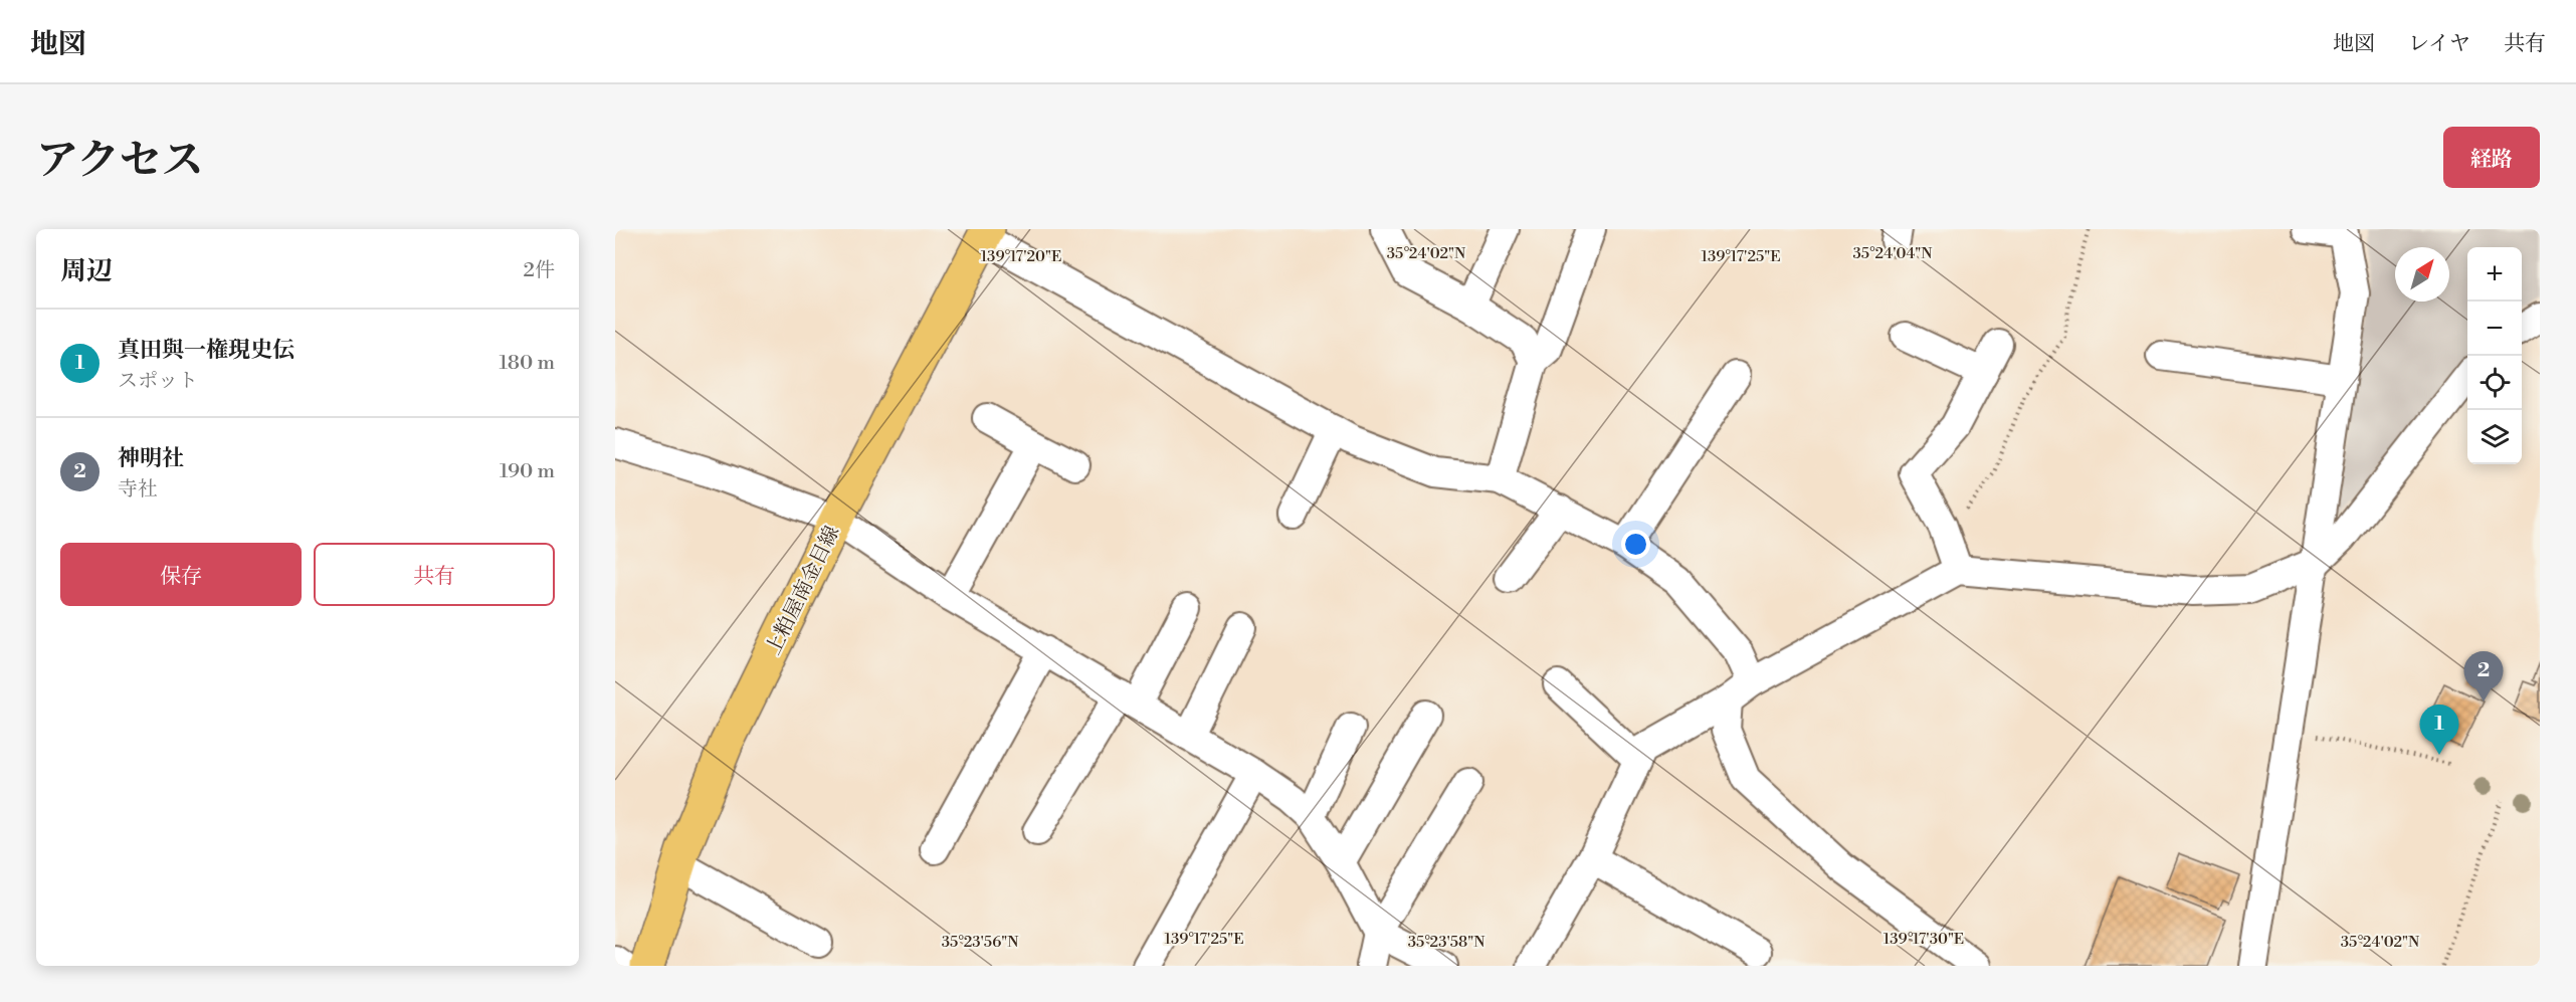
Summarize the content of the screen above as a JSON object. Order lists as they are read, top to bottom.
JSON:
{
  "streets": {
    "main road": ["上粕屋南金目線"]
  },
  "north": "top right",
  "page": {
    "header": "地図",
    "nav": ["地図", "レイヤ", "共有"],
    "title": "アクセス",
    "buttons": [
      "経路",
      ["保存", "共有"]
    ],
    "heading": ["周辺", "2件"],
    "map_buttons": ["+", "−"],
    "list": [
      {
        "mark": "1",
        "name": "真田與一権現史伝",
        "note": "スポット",
        "value": "180 m"
      },
      {
        "mark": "2",
        "name": "神明社",
        "note": "寺社",
        "value": "190 m"
      }
    ],
    "pins": ["2", "1"]
  },
  "coordinates": [
    "35°24'04\"N",
    "35°24'02\"N",
    "139°17'20\"E",
    "139°17'25\"E",
    "139°17'30\"E",
    "35°23'56\"N",
    "35°23'58\"N"
  ]
}
